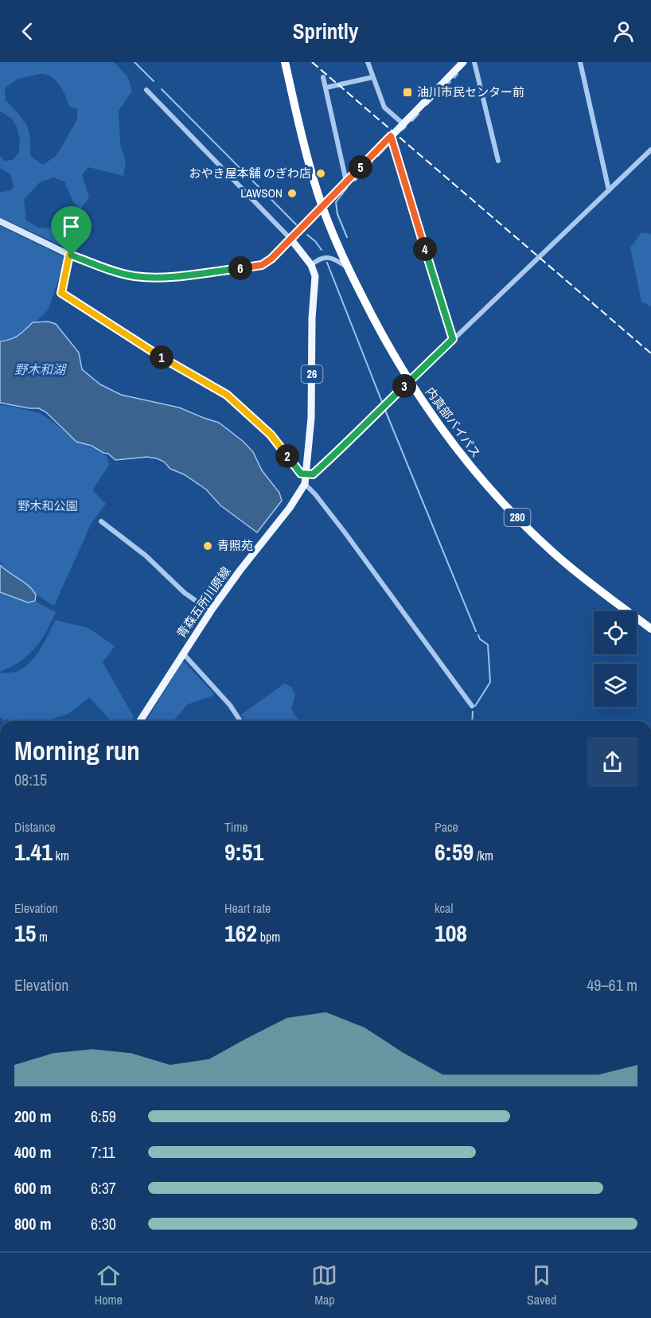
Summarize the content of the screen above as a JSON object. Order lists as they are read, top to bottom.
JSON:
{
  "streets": {
    "highway": ["内真部バイパス", "280"],
    "main road": ["26", "青森五所川原線"]
  },
  "water": ["野木和湖"],
  "parks": ["野木和公園"],
  "places": {
    "transit": ["油川市民センター前"],
    "other": ["おやき屋本舗 のぎわ店", "LAWSON", "青照苑"]
  },
  "page": {
    "header": "Sprintly",
    "pins": [
      "5",
      "4",
      "6",
      "1",
      "3",
      "2"
    ],
    "heading": ["Morning run", "08:15"],
    "stats": [
      ["Distance", "1.41 km"],
      ["Time", "9:51"],
      ["Pace", "6:59 /km"],
      ["Elevation", "15 m"],
      ["Heart rate", "162 bpm"],
      ["kcal", "108"]
    ],
    "chart": ["Elevation", "49–61 m"],
    "list": [
      {
        "name": "200 m",
        "note": "6:59"
      },
      {
        "name": "400 m",
        "note": "7:11"
      },
      {
        "name": "600 m",
        "note": "6:37"
      },
      {
        "name": "800 m",
        "note": "6:30"
      }
    ],
    "tabs": ["Home", "Map", "Saved"]
  }
}
